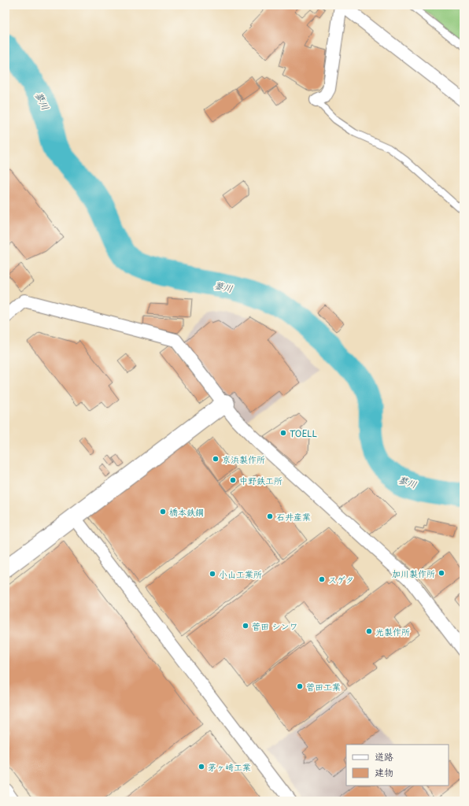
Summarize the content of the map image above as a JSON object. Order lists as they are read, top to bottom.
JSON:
{
  "water": ["蓼川"],
  "places": [
    "TOELL",
    "京浜製作所",
    "中野鉄工所",
    "橋本鉄鋼",
    "石井産業",
    "加川製作所",
    "小山工業所",
    "スゲタ",
    "菅田 シンワ",
    "光製作所",
    "菅田工業",
    "茅ヶ崎工業"
  ],
  "legend": ["道路", "建物"]
}
